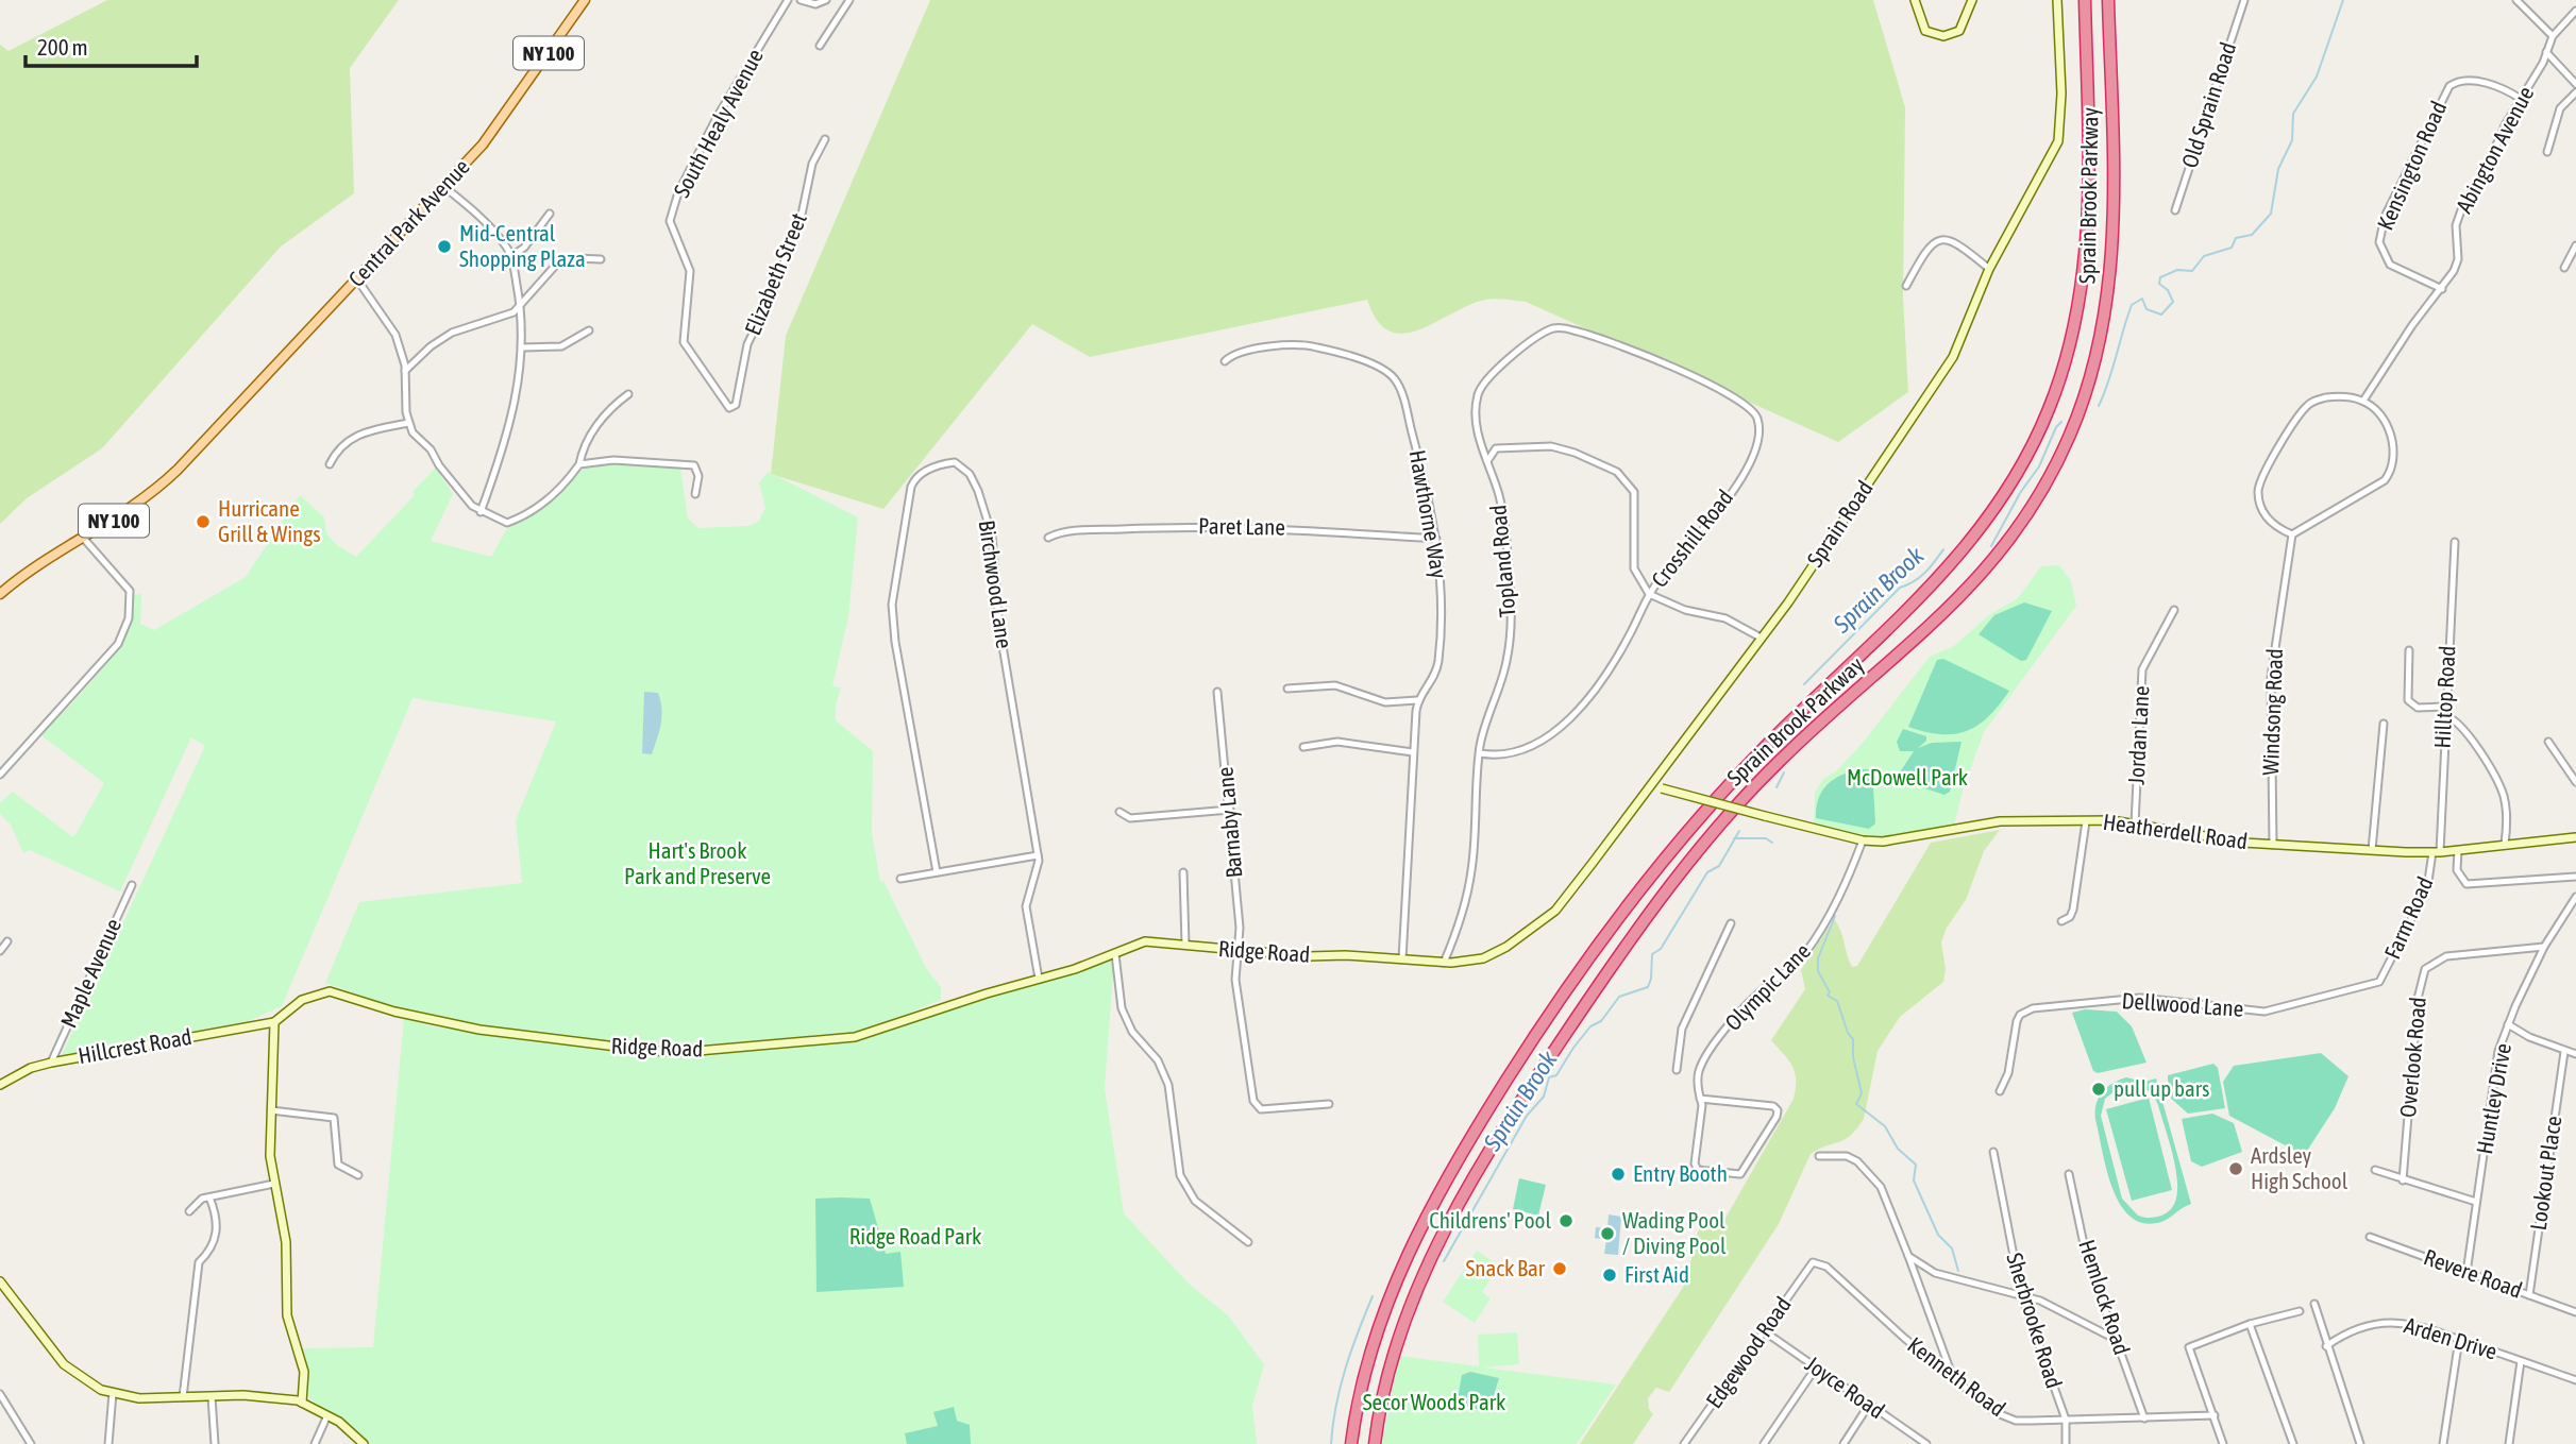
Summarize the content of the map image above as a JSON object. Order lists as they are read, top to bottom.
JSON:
{
  "streets": {
    "highway": ["Sprain Brook Parkway"],
    "main road": ["NY 100", "Central Park Avenue"],
    "street": [
      "Old Sprain Road",
      "South Healy Avenue",
      "Abington Avenue",
      "Kensington Road",
      "Elizabeth Street",
      "Hawthorne Way",
      "Sprain Road",
      "Paret Lane",
      "Crosshill Road",
      "Topland Road",
      "Birchwood Lane",
      "Hilltop Road",
      "Windsong Road",
      "Jordan Lane",
      "Barnaby Lane",
      "Heatherdell Road",
      "Farm Road",
      "Ridge Road",
      "Maple Avenue",
      "Olympic Lane",
      "Dellwood Lane",
      "Hillcrest Road",
      "Overlook Road",
      "Huntley Drive",
      "Lookout Place",
      "Revere Road",
      "Hemlock Road",
      "Sherbrooke Road",
      "Arden Drive",
      "Edgewood Road",
      "Kenneth Road",
      "Joyce Road"
    ]
  },
  "crossings": [
    ["NY 100", "Central Park Avenue"],
    ["South Healy Avenue", "Elizabeth Street"],
    ["Abington Avenue", "Kensington Road"],
    ["Abington Avenue", "Windsong Road"],
    ["Hawthorne Way", "Paret Lane"],
    ["Hawthorne Way", "Ridge Road"],
    ["Sprain Road", "Heatherdell Road"],
    ["Sprain Road", "Ridge Road"],
    ["Crosshill Road", "Topland Road"],
    ["Topland Road", "Ridge Road"],
    ["Birchwood Lane", "Ridge Road"],
    ["Hilltop Road", "Heatherdell Road"],
    ["Hilltop Road", "Farm Road"],
    ["Windsong Road", "Heatherdell Road"],
    ["Jordan Lane", "Heatherdell Road"],
    ["Barnaby Lane", "Ridge Road"],
    ["Heatherdell Road", "Farm Road"],
    ["Heatherdell Road", "Olympic Lane"],
    ["Farm Road", "Dellwood Lane"],
    ["Ridge Road", "Hillcrest Road"],
    ["Maple Avenue", "Hillcrest Road"],
    ["Overlook Road", "Huntley Drive"],
    ["Huntley Drive", "Revere Road"],
    ["Lookout Place", "Revere Road"],
    ["Hemlock Road", "Kenneth Road"],
    ["Sherbrooke Road", "Kenneth Road"],
    ["Edgewood Road", "Kenneth Road"],
    ["Edgewood Road", "Joyce Road"]
  ],
  "water": ["Sprain Brook"],
  "parks": [
    "McDowell Park",
    "Hart's Brook Park and Preserve",
    "Ridge Road Park",
    "Secor Woods Park"
  ],
  "places": [
    "Mid-Central Shopping Plaza",
    "Hurricane Grill & Wings",
    "pull up bars",
    "Ardsley High School",
    "Entry Booth",
    "Childrens' Pool",
    "Wading Pool / Diving Pool",
    "Snack Bar",
    "First Aid"
  ],
  "scale_bar": "200 m"
}
